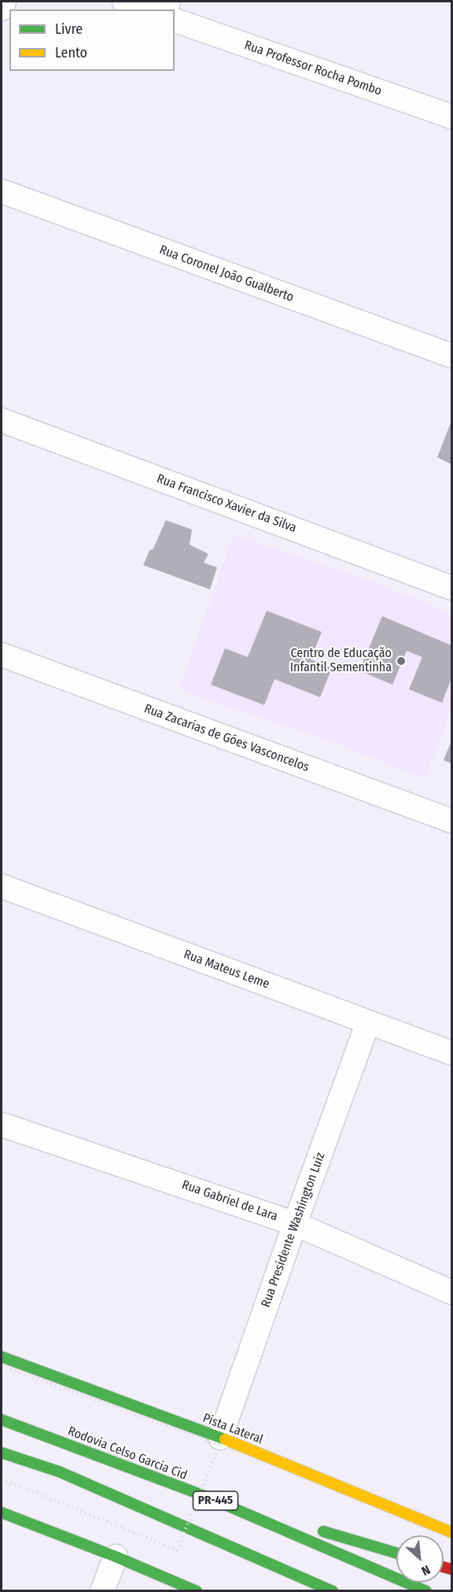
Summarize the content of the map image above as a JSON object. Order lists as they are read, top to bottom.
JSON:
{
  "streets": {
    "main road": ["Pista Lateral", "Rodovia Celso Garcia Cid", "PR-445"],
    "street": [
      "Rua Professor Rocha Pombo",
      "Rua Coronel João Gualberto",
      "Rua Francisco Xavier da Silva",
      "Rua Zacarias de Góes Vasconcelos",
      "Rua Mateus Leme",
      "Rua Gabriel de Lara",
      "Rua Presidente Washington Luiz"
    ]
  },
  "crossings": [
    ["Rua Mateus Leme", "Rua Presidente Washington Luiz"],
    ["Rua Gabriel de Lara", "Rua Presidente Washington Luiz"],
    ["Rua Presidente Washington Luiz", "Pista Lateral"]
  ],
  "places": ["Centro de Educação Infantil Sementinha"],
  "legend": ["Livre", "Lento"],
  "north": "bottom right"
}
